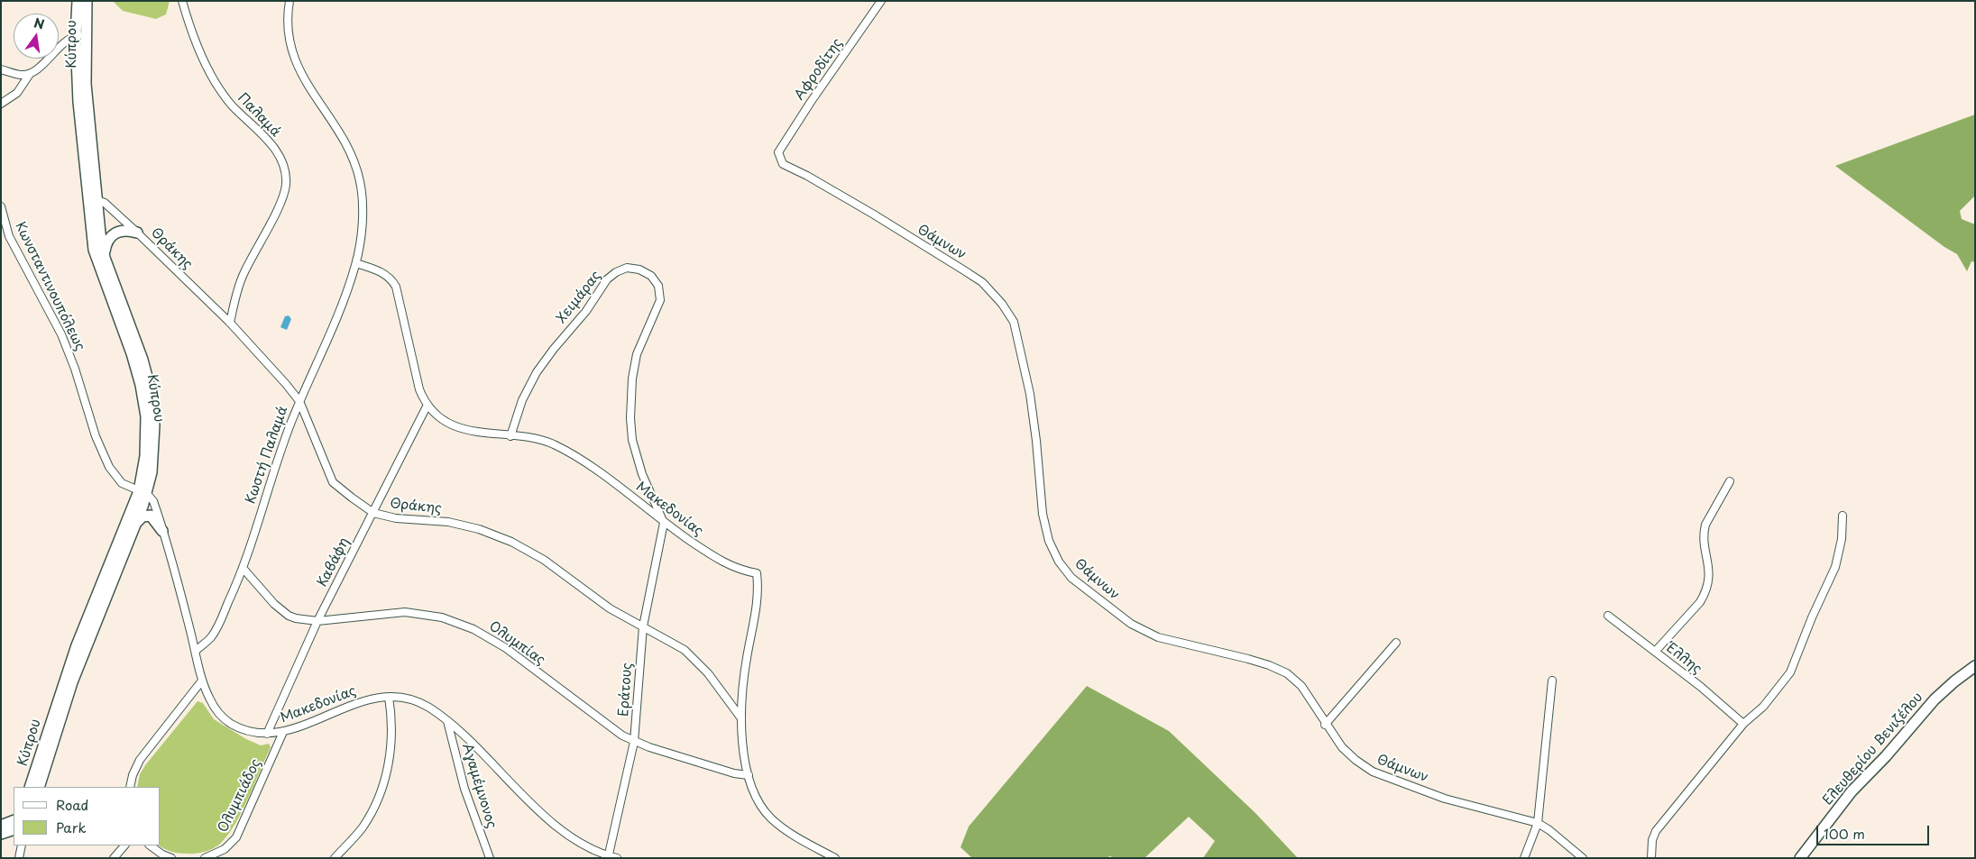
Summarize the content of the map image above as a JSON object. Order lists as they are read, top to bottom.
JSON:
{
  "streets": {
    "main road": ["Κύπρου", "Ελευθερίου Βενιζέλου"],
    "street": [
      "Αφροδίτης",
      "Παλαμά",
      "Θάμνων",
      "Θράκης",
      "Κωνσταντινουπόλεως",
      "Χειμάρας",
      "Κωστή Παλαμά",
      "Μακεδονίας",
      "Καβάφη",
      "Ολυμπίας",
      "Έλλης",
      "Εράτους",
      "Αγαμέμνονος",
      "Ολυμπιάδος"
    ]
  },
  "crossings": [
    ["Κύπρου", "Θράκης"],
    ["Κύπρου", "Κωνσταντινουπόλεως"],
    ["Κύπρου", "Μακεδονίας"],
    ["Αφροδίτης", "Θάμνων"],
    ["Παλαμά", "Θράκης"],
    ["Θράκης", "Κωστή Παλαμά"],
    ["Θράκης", "Μακεδονίας"],
    ["Θράκης", "Καβάφη"],
    ["Θράκης", "Εράτους"],
    ["Κωνσταντινουπόλεως", "Μακεδονίας"],
    ["Χειμάρας", "Μακεδονίας"],
    ["Χειμάρας", "Εράτους"],
    ["Κωστή Παλαμά", "Μακεδονίας"],
    ["Κωστή Παλαμά", "Ολυμπίας"],
    ["Μακεδονίας", "Καβάφη"],
    ["Μακεδονίας", "Ολυμπίας"],
    ["Μακεδονίας", "Εράτους"],
    ["Μακεδονίας", "Αγαμέμνονος"],
    ["Μακεδονίας", "Ολυμπιάδος"],
    ["Καβάφη", "Ολυμπίας"],
    ["Ολυμπίας", "Εράτους"]
  ],
  "legend": ["Road", "Park"],
  "scale_bar": "100 m",
  "north": "top"
}
